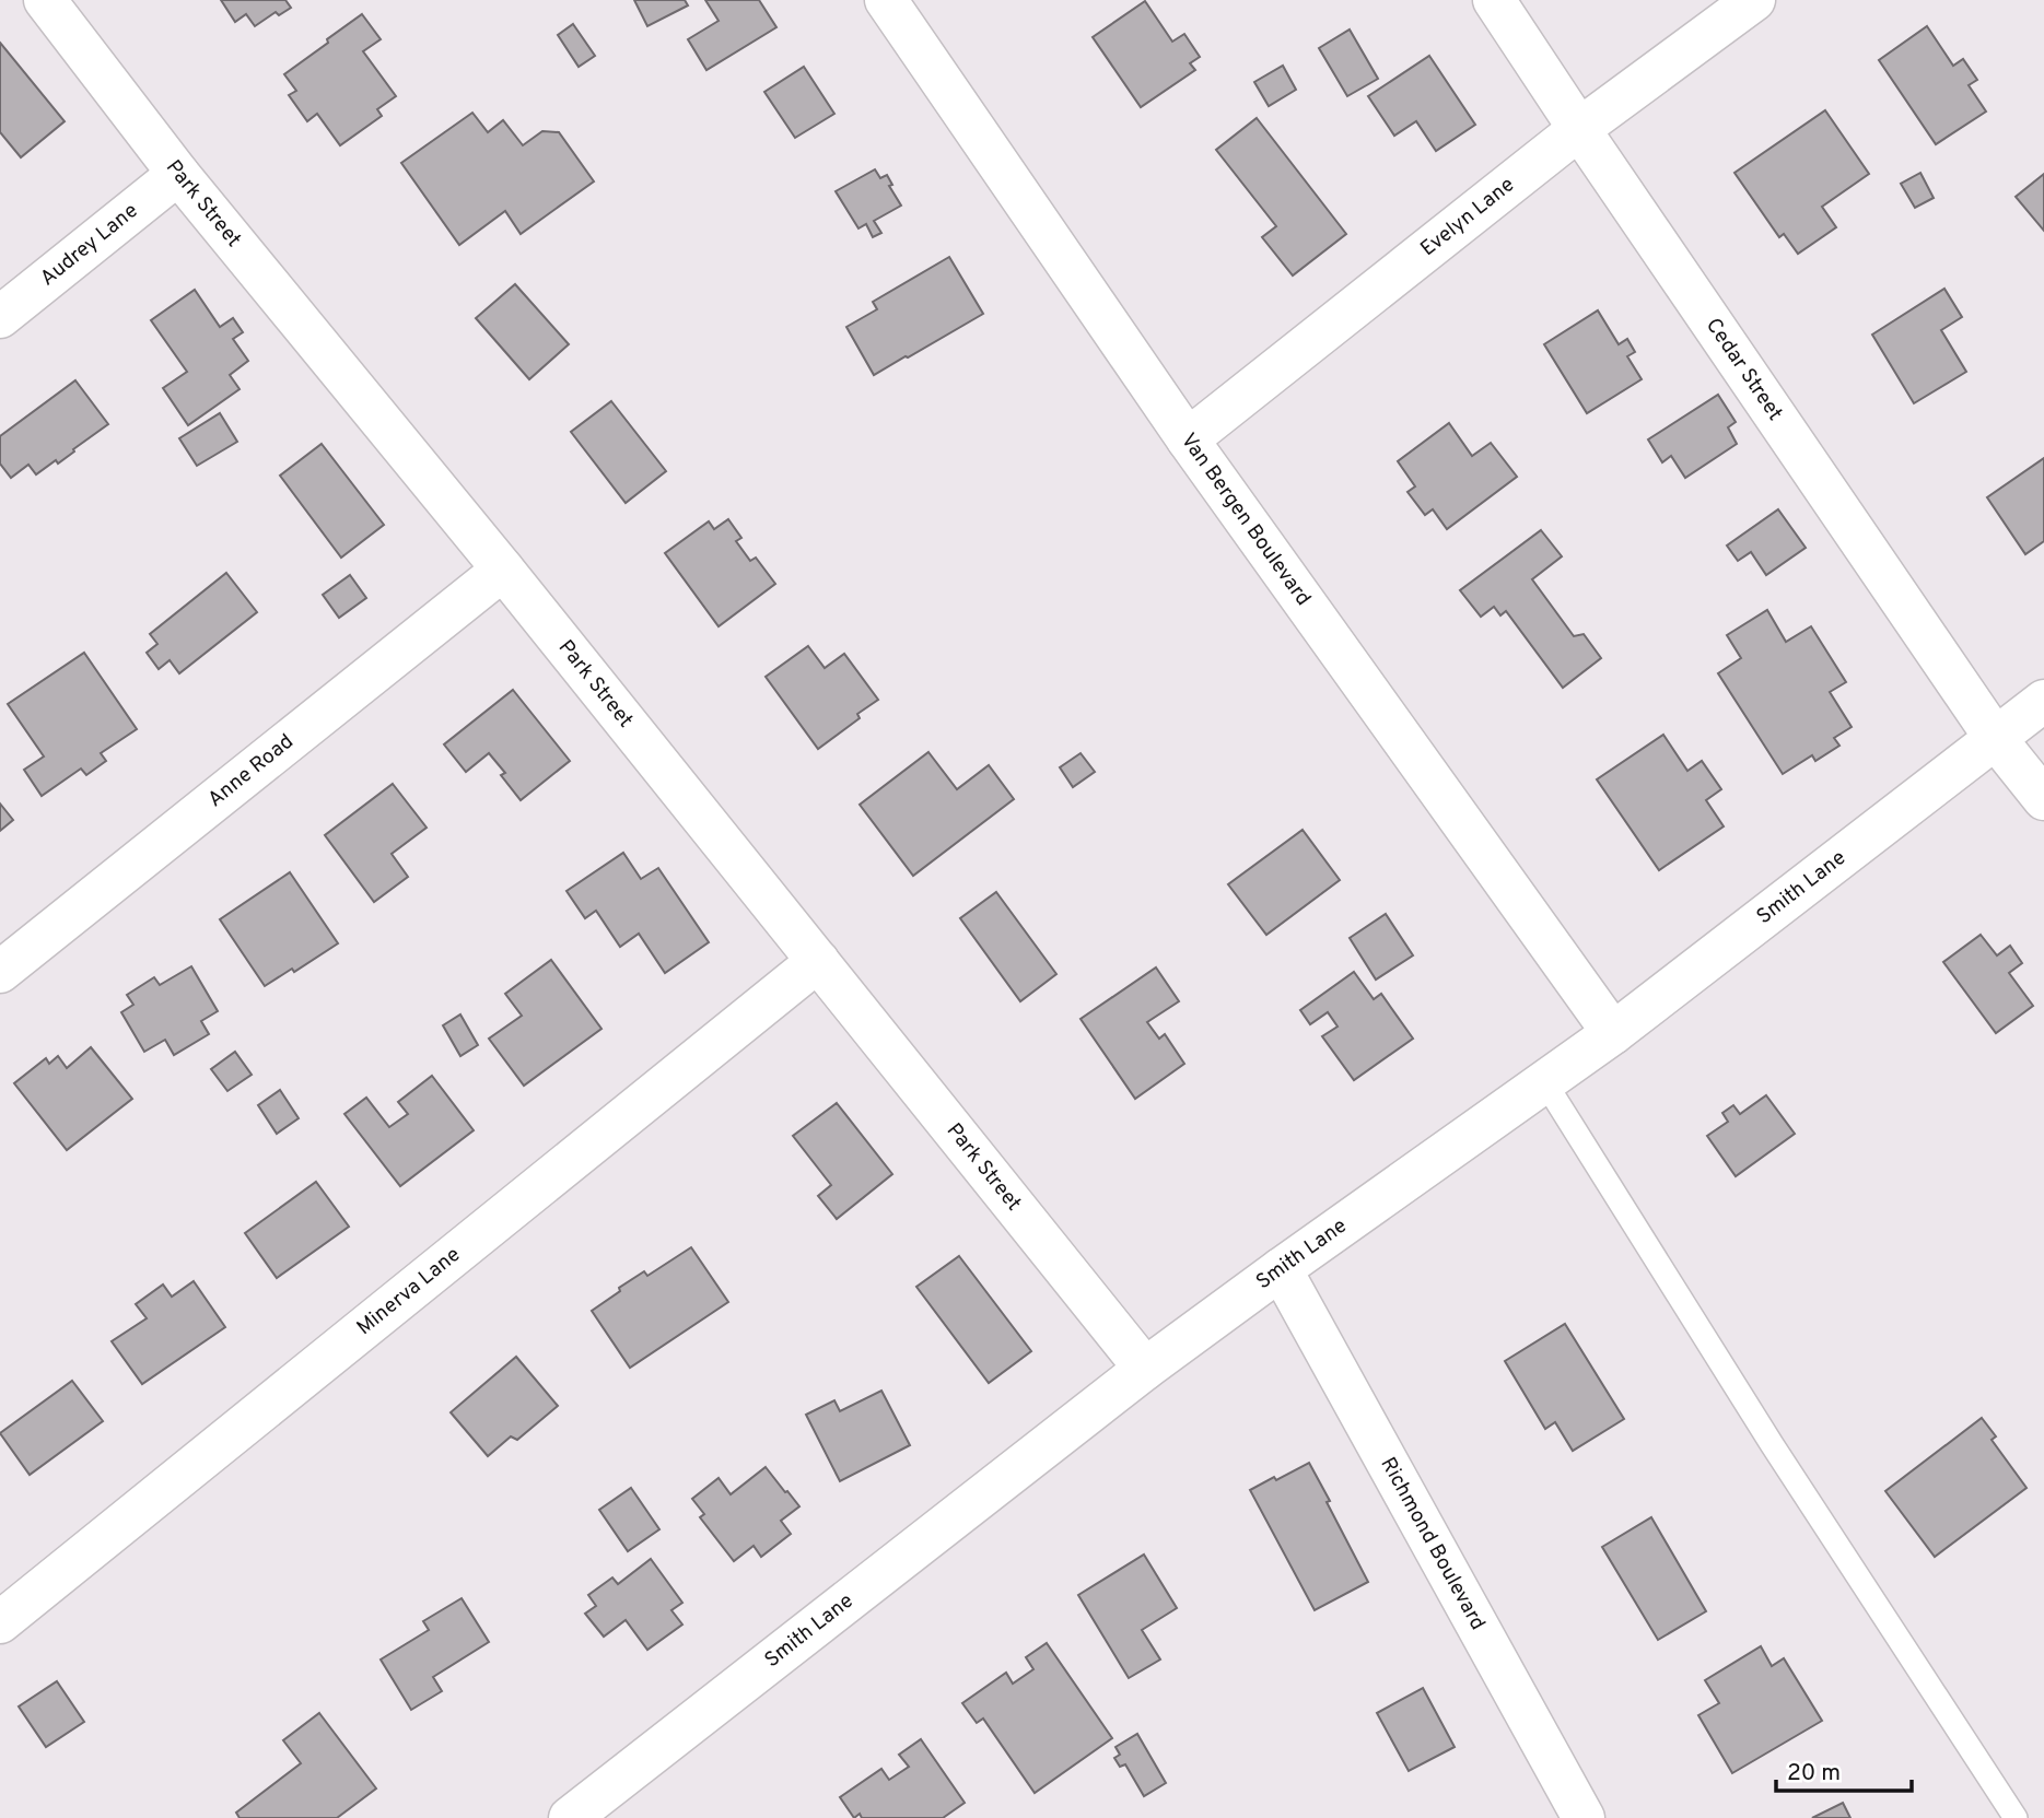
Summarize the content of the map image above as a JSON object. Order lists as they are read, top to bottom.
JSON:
{
  "streets": {
    "street": [
      "Park Street",
      "Evelyn Lane",
      "Audrey Lane",
      "Cedar Street",
      "Van Bergen Boulevard",
      "Anne Road",
      "Smith Lane",
      "Minerva Lane",
      "Richmond Boulevard"
    ]
  },
  "crossings": [
    ["Park Street", "Audrey Lane"],
    ["Park Street", "Anne Road"],
    ["Park Street", "Smith Lane"],
    ["Park Street", "Minerva Lane"],
    ["Evelyn Lane", "Cedar Street"],
    ["Evelyn Lane", "Van Bergen Boulevard"],
    ["Cedar Street", "Smith Lane"],
    ["Van Bergen Boulevard", "Smith Lane"],
    ["Smith Lane", "Richmond Boulevard"]
  ],
  "scale_bar": "20 m"
}
